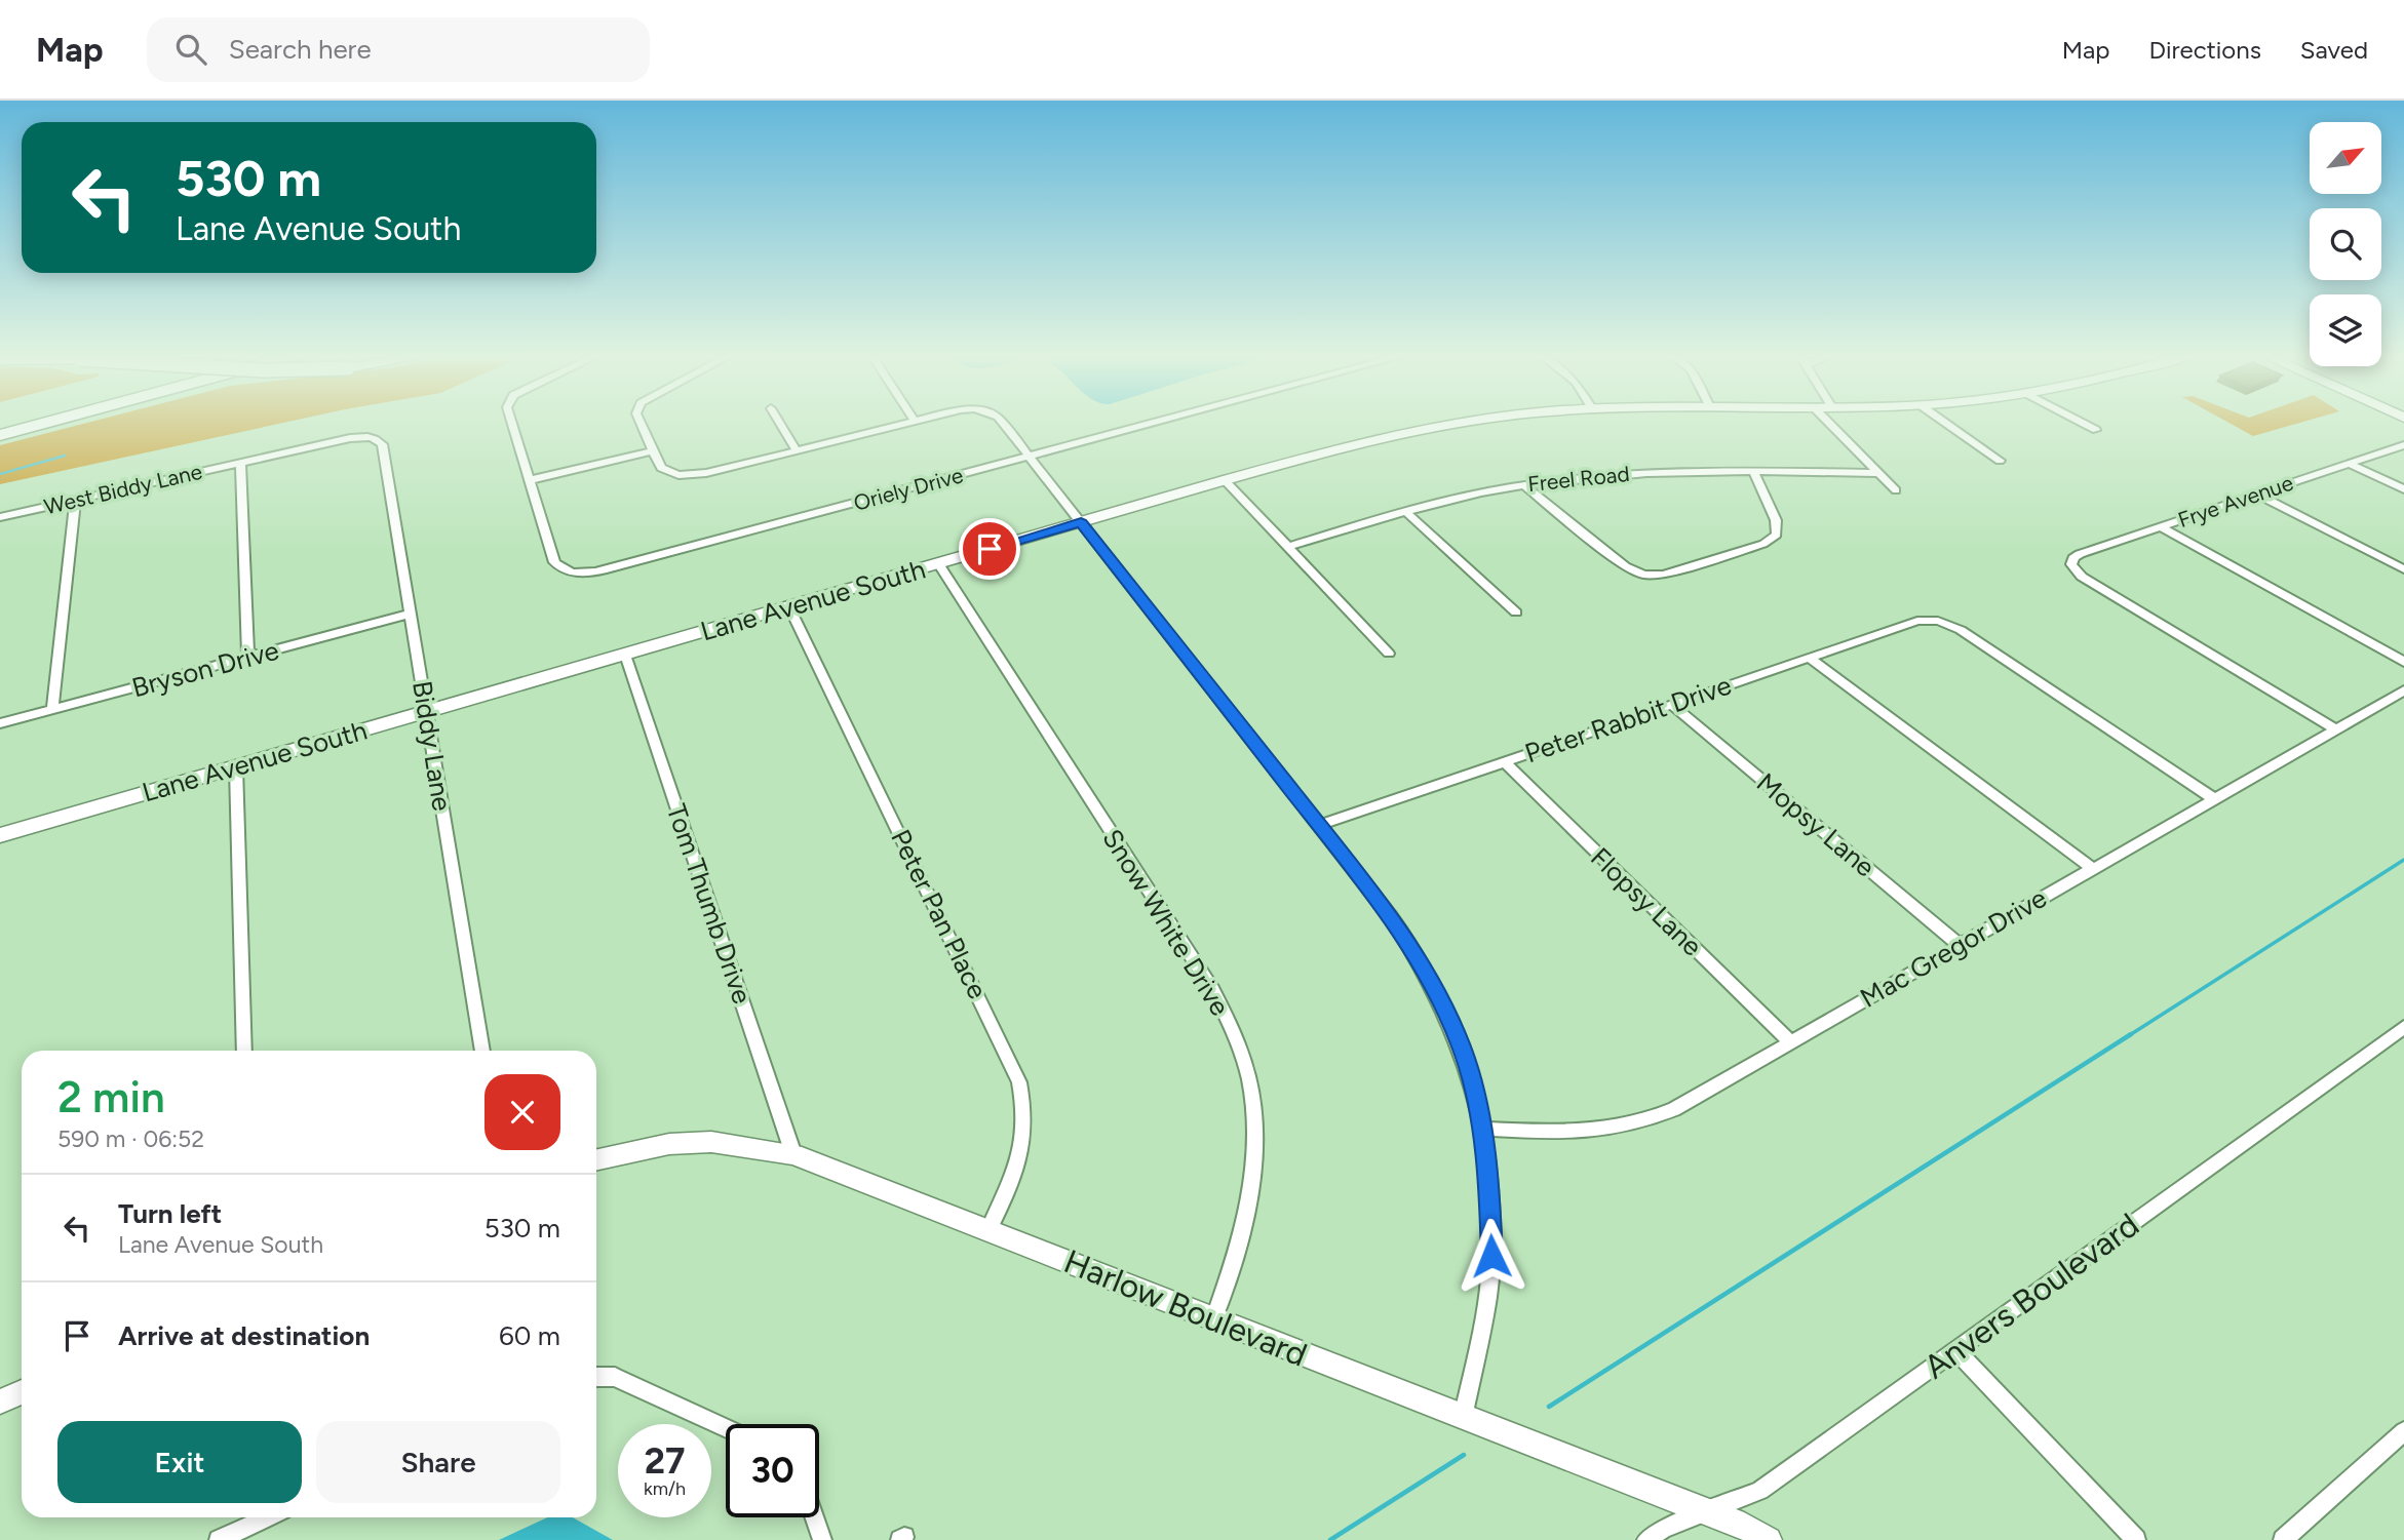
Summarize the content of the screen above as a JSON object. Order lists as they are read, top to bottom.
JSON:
{
  "streets": {
    "street": [
      "Freel Road",
      "West Biddy Lane",
      "Oriely Drive",
      "Frye Avenue",
      "Lane Avenue South",
      "Bryson Drive",
      "Peter Rabbit Drive",
      "Biddy Lane",
      "Mopsy Lane",
      "Flopsy Lane",
      "Tom Thumb Drive",
      "Peter Pan Place",
      "Snow White Drive",
      "Mac Gregor Drive",
      "Anvers Boulevard",
      "Harlow Boulevard"
    ]
  },
  "crossings": [
    ["West Biddy Lane", "Biddy Lane"],
    ["Frye Avenue", "Mac Gregor Drive"],
    ["Lane Avenue South", "Biddy Lane"],
    ["Lane Avenue South", "Tom Thumb Drive"],
    ["Lane Avenue South", "Peter Pan Place"],
    ["Lane Avenue South", "Snow White Drive"],
    ["Bryson Drive", "Biddy Lane"],
    ["Peter Rabbit Drive", "Mopsy Lane"],
    ["Peter Rabbit Drive", "Flopsy Lane"],
    ["Peter Rabbit Drive", "Mac Gregor Drive"],
    ["Mopsy Lane", "Mac Gregor Drive"],
    ["Flopsy Lane", "Mac Gregor Drive"],
    ["Tom Thumb Drive", "Harlow Boulevard"],
    ["Peter Pan Place", "Harlow Boulevard"],
    ["Snow White Drive", "Harlow Boulevard"],
    ["Anvers Boulevard", "Harlow Boulevard"]
  ],
  "north": "top right",
  "page": {
    "header": "Map",
    "search": "Search here",
    "nav": ["Map", "Directions", "Saved"],
    "turn": ["530 m", "Lane Avenue South"],
    "heading": ["2 min", "590 m · 06:52"],
    "list": [
      {
        "name": "Turn left",
        "note": "Lane Avenue South",
        "value": "530 m"
      },
      {
        "name": "Arrive at destination",
        "value": "60 m"
      }
    ],
    "buttons": ["Exit", "Share"],
    "speed": "27 km/h",
    "limit": "30"
  }
}
